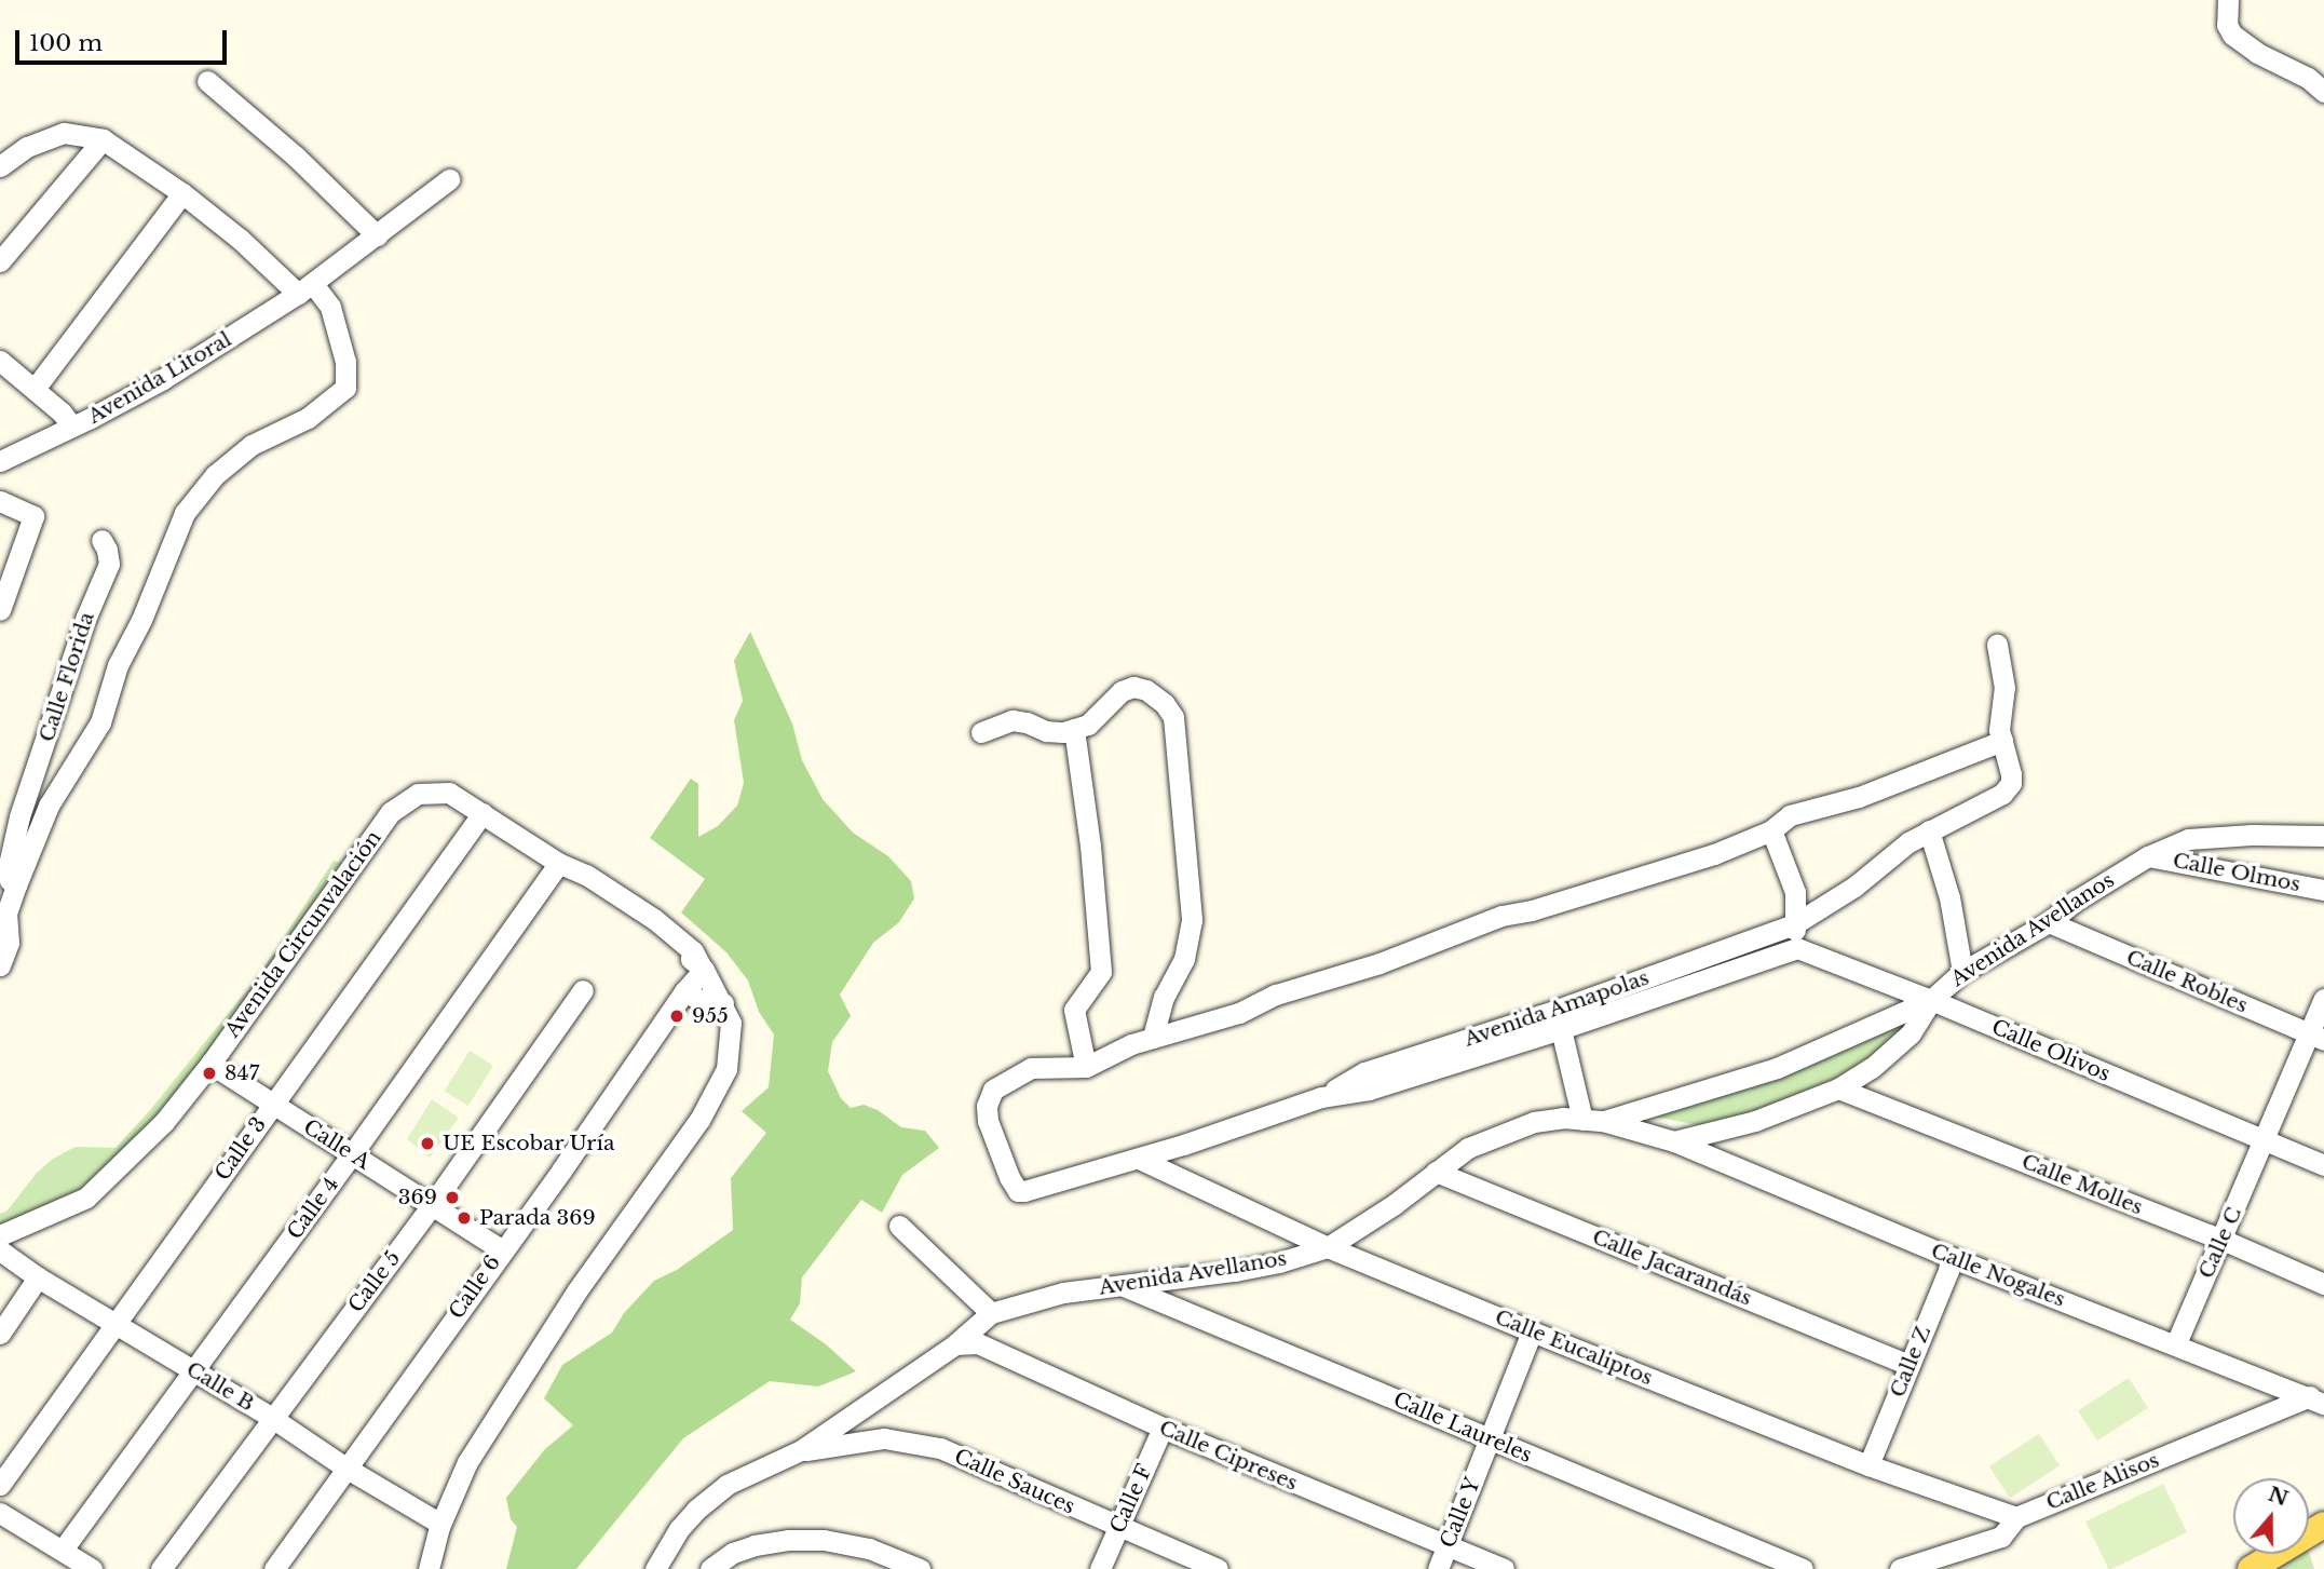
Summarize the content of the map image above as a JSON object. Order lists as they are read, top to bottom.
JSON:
{
  "streets": {
    "street": [
      "Avenida Litoral",
      "Calle Florida",
      "Calle Olmos",
      "Avenida Avellanos",
      "Avenida Circunvalación",
      "Calle Robles",
      "Avenida Amapolas",
      "Calle Olivos",
      "Calle A",
      "Calle 3",
      "Calle Molles",
      "Calle 4",
      "Calle C",
      "Calle Jacarandás",
      "Calle Nogales",
      "Calle 5",
      "Calle 6",
      "Calle Eucaliptos",
      "Calle Z",
      "Calle B",
      "Calle Laureles",
      "Calle Cipreses",
      "Calle Sauces",
      "Calle Alisos",
      "Calle F",
      "Calle Y"
    ]
  },
  "crossings": [
    ["Calle Olmos", "Avenida Avellanos"],
    ["Avenida Avellanos", "Calle Robles"],
    ["Avenida Avellanos", "Calle Olivos"],
    ["Avenida Avellanos", "Calle Molles"],
    ["Avenida Avellanos", "Calle Jacarandás"],
    ["Avenida Avellanos", "Calle Nogales"],
    ["Avenida Avellanos", "Calle Eucaliptos"],
    ["Avenida Avellanos", "Calle Laureles"],
    ["Avenida Avellanos", "Calle Cipreses"],
    ["Avenida Avellanos", "Calle Sauces"],
    ["Avenida Circunvalación", "Calle A"],
    ["Avenida Circunvalación", "Calle 3"],
    ["Avenida Circunvalación", "Calle 4"],
    ["Avenida Circunvalación", "Calle 6"],
    ["Calle Robles", "Calle C"],
    ["Avenida Amapolas", "Calle Olivos"],
    ["Avenida Amapolas", "Calle Eucaliptos"],
    ["Calle Olivos", "Calle C"],
    ["Calle A", "Calle 3"],
    ["Calle A", "Calle 4"],
    ["Calle A", "Calle 5"],
    ["Calle A", "Calle 6"],
    ["Calle 3", "Calle B"],
    ["Calle Molles", "Calle C"],
    ["Calle 4", "Calle B"],
    ["Calle C", "Calle Nogales"],
    ["Calle Jacarandás", "Calle Z"],
    ["Calle Nogales", "Calle Z"],
    ["Calle Nogales", "Calle Alisos"],
    ["Calle 5", "Calle B"],
    ["Calle 6", "Calle B"],
    ["Calle Eucaliptos", "Calle Z"],
    ["Calle Eucaliptos", "Calle Alisos"],
    ["Calle Eucaliptos", "Calle Y"],
    ["Calle Laureles", "Calle Y"],
    ["Calle Cipreses", "Calle F"],
    ["Calle Cipreses", "Calle Y"],
    ["Calle Sauces", "Calle F"]
  ],
  "places": [
    "955",
    "847",
    "UE Escobar Uría",
    "369",
    "Parada 369"
  ],
  "scale_bar": "100 m",
  "north": "top"
}
